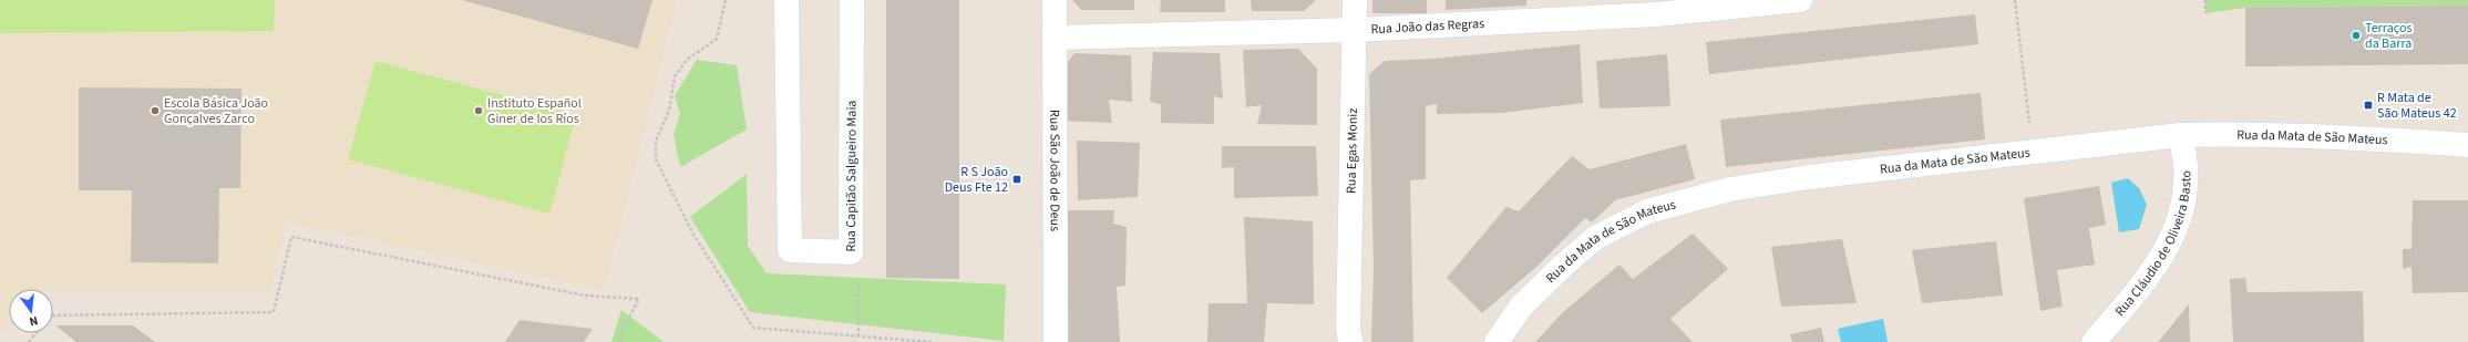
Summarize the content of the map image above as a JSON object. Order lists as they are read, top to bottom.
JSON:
{
  "streets": {
    "street": [
      "Rua João das Regras",
      "Rua da Mata de São Mateus",
      "Rua Egas Moniz",
      "Rua São João de Deus",
      "Rua Capitão Salgueiro Maia",
      "Rua Cláudio de Oliveira Basto"
    ]
  },
  "crossings": [
    ["Rua João das Regras", "Rua Egas Moniz"],
    ["Rua João das Regras", "Rua São João de Deus"],
    ["Rua da Mata de São Mateus", "Rua Cláudio de Oliveira Basto"]
  ],
  "places": {
    "other": ["Terraços da Barra", "Escola Básica João Gonçalves Zarco", "Instituto Español Giner de los Ríos"],
    "transit": ["R Mata de São Mateus 42", "R S João Deus Fte 12"]
  },
  "north": "bottom"
}
